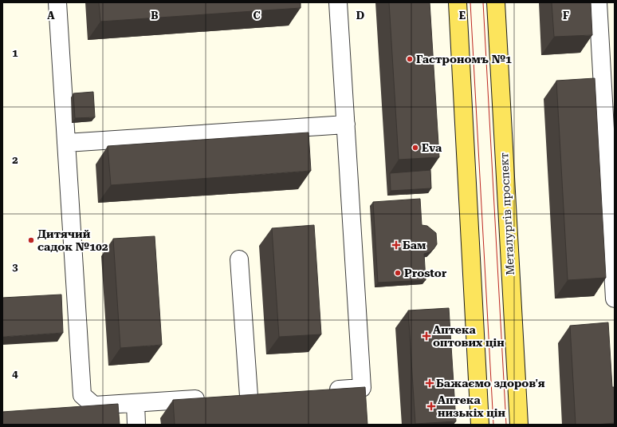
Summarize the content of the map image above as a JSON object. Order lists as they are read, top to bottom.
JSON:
{
  "streets": {
    "main road": ["Металургів проспект"]
  },
  "places": {
    "other": [
      "Гастрономъ №1",
      "Eva",
      "Дитячий садок №102",
      "Prostor"
    ],
    "health": [
      "Бам",
      "Аптека оптових цін",
      "Бажаємо здоров'я",
      "Аптека низькіх цін"
    ]
  },
  "grid": {
    "columns": [
      "A",
      "B",
      "C",
      "D",
      "E",
      "F"
    ],
    "rows": [
      "1",
      "2",
      "3",
      "4"
    ]
  }
}
